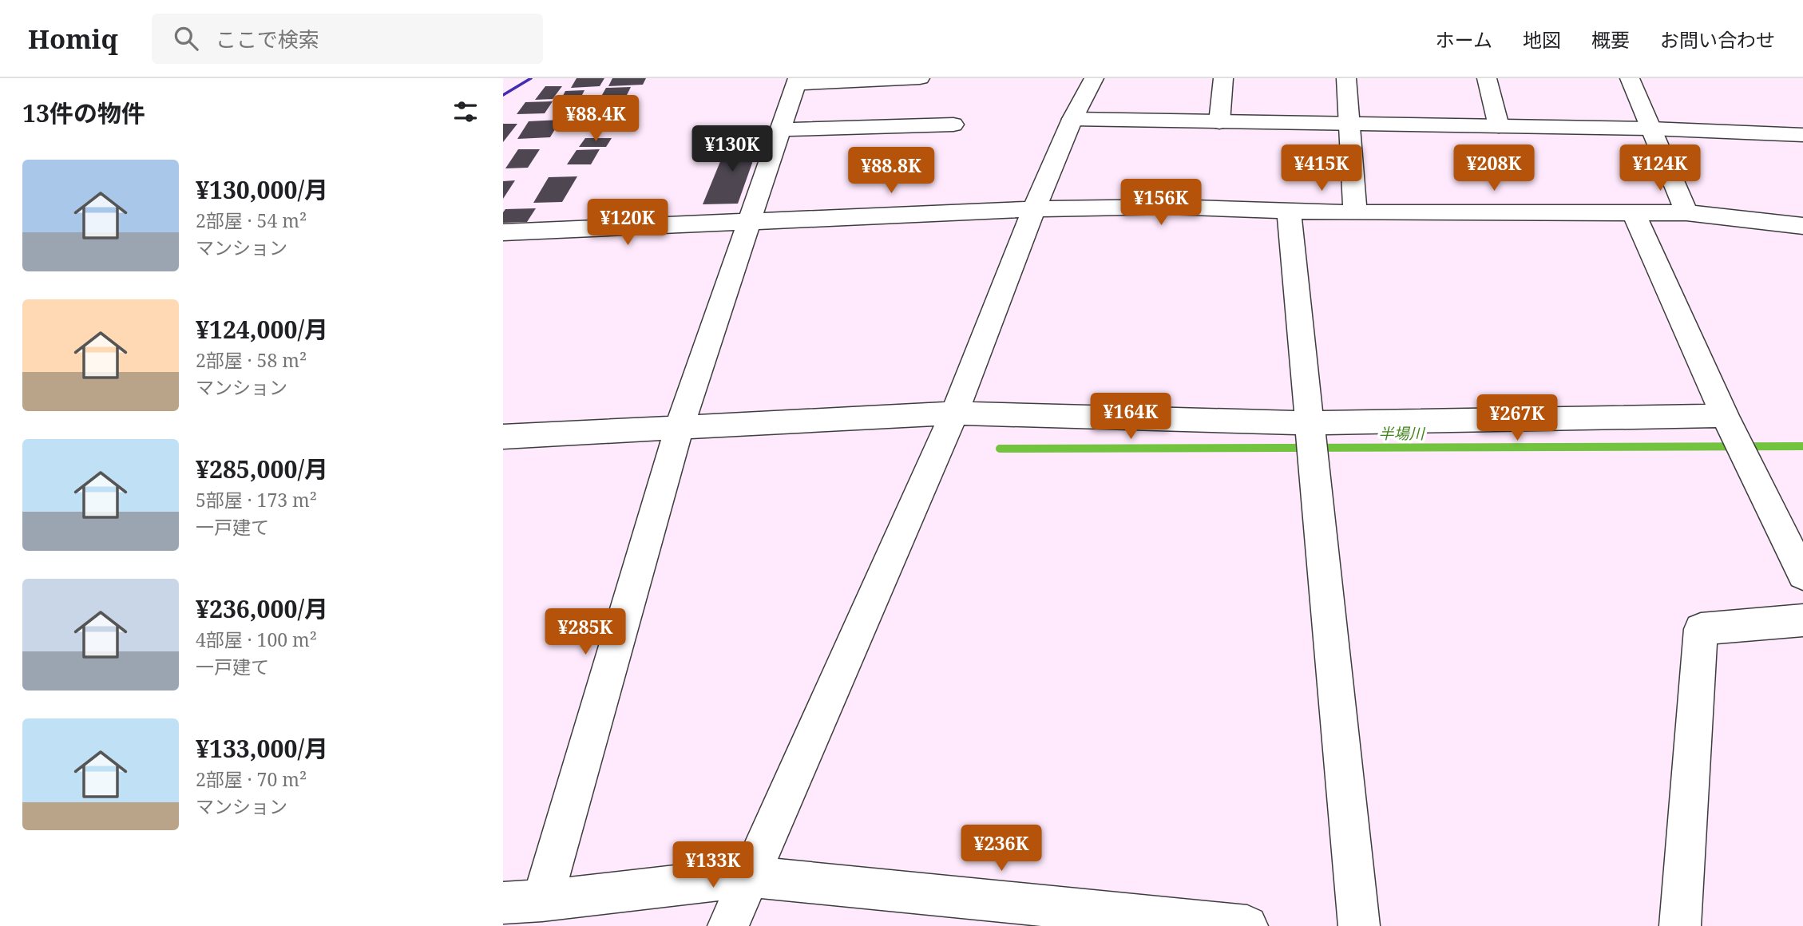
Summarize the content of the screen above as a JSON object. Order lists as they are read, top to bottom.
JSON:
{
  "water": ["半場川"],
  "page": {
    "header": "Homiq",
    "search": "ここで検索",
    "nav": [
      "ホーム",
      "地図",
      "概要",
      "お問い合わせ"
    ],
    "heading": "13件の物件",
    "price": [
      "¥88.4K",
      "¥130K",
      "¥415K",
      "¥208K",
      "¥124K",
      "¥88.8K",
      "¥156K",
      "¥120K",
      "¥164K",
      "¥267K",
      "¥285K",
      "¥236K",
      "¥133K"
    ],
    "list": [
      {
        "name": "¥130,000/月",
        "note": "2部屋 · 54 m² · マンション"
      },
      {
        "name": "¥124,000/月",
        "note": "2部屋 · 58 m² · マンション"
      },
      {
        "name": "¥285,000/月",
        "note": "5部屋 · 173 m² · 一戸建て"
      },
      {
        "name": "¥236,000/月",
        "note": "4部屋 · 100 m² · 一戸建て"
      },
      {
        "name": "¥133,000/月",
        "note": "2部屋 · 70 m² · マンション"
      }
    ]
  }
}
